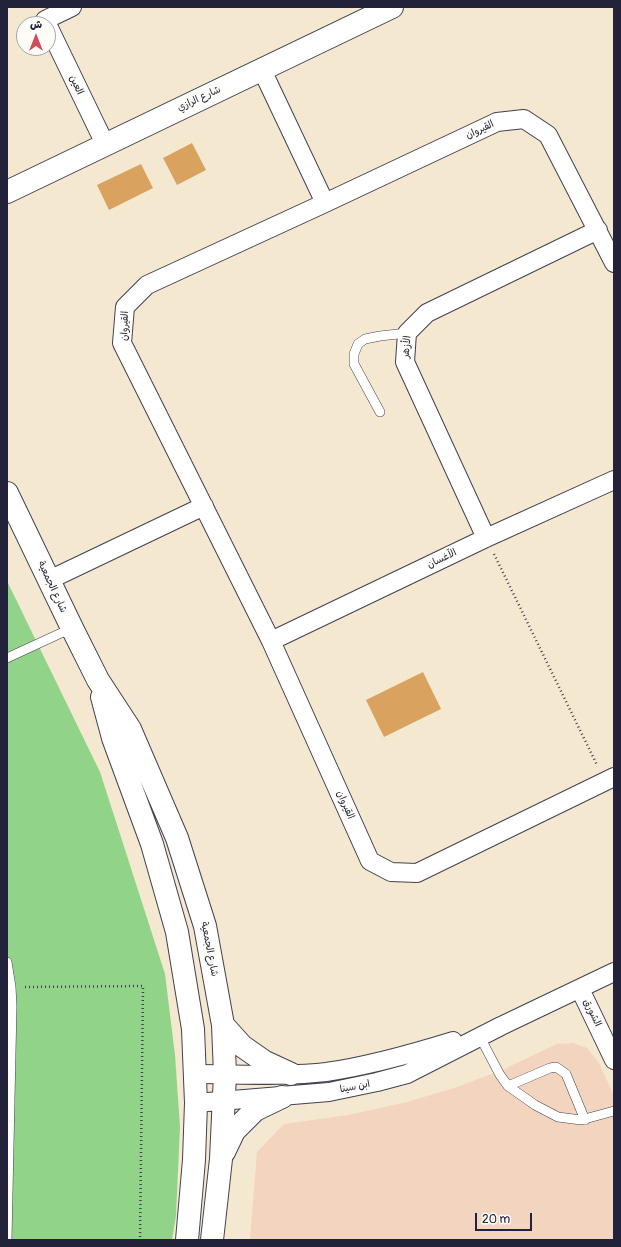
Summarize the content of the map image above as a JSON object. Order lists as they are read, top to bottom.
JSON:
{
  "streets": {
    "street": [
      "العين",
      "شارع الرازي",
      "القيروان",
      "الأزهر",
      "الآغسان",
      "شارع الجمعية",
      "الشورق",
      "ابن سينا"
    ]
  },
  "crossings": [
    ["العين", "شارع الرازي"],
    ["القيروان", "الأزهر"],
    ["القيروان", "الآغسان"],
    ["الأزهر", "الآغسان"],
    ["شارع الجمعية", "ابن سينا"],
    ["الشورق", "ابن سينا"]
  ],
  "scale_bar": "20 m",
  "north": "top"
}
